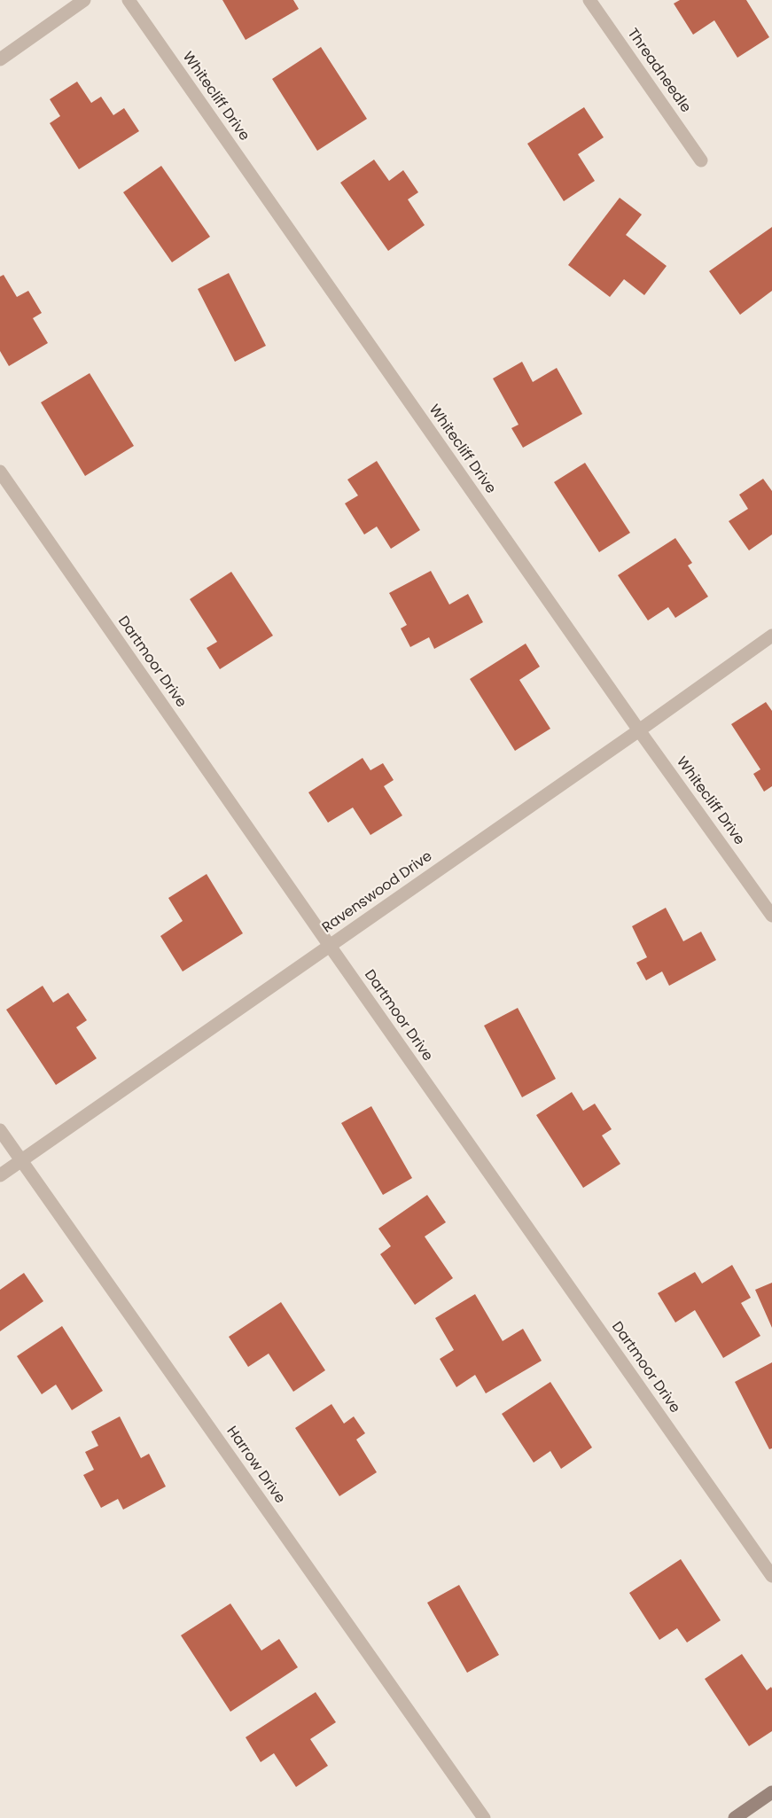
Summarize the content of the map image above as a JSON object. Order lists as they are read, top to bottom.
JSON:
{
  "streets": {
    "street": [
      "Threadneedle",
      "Whitecliff Drive",
      "Dartmoor Drive",
      "Ravenswood Drive",
      "Harrow Drive"
    ]
  },
  "crossings": [
    ["Whitecliff Drive", "Ravenswood Drive"],
    ["Dartmoor Drive", "Ravenswood Drive"],
    ["Ravenswood Drive", "Harrow Drive"]
  ]
}
